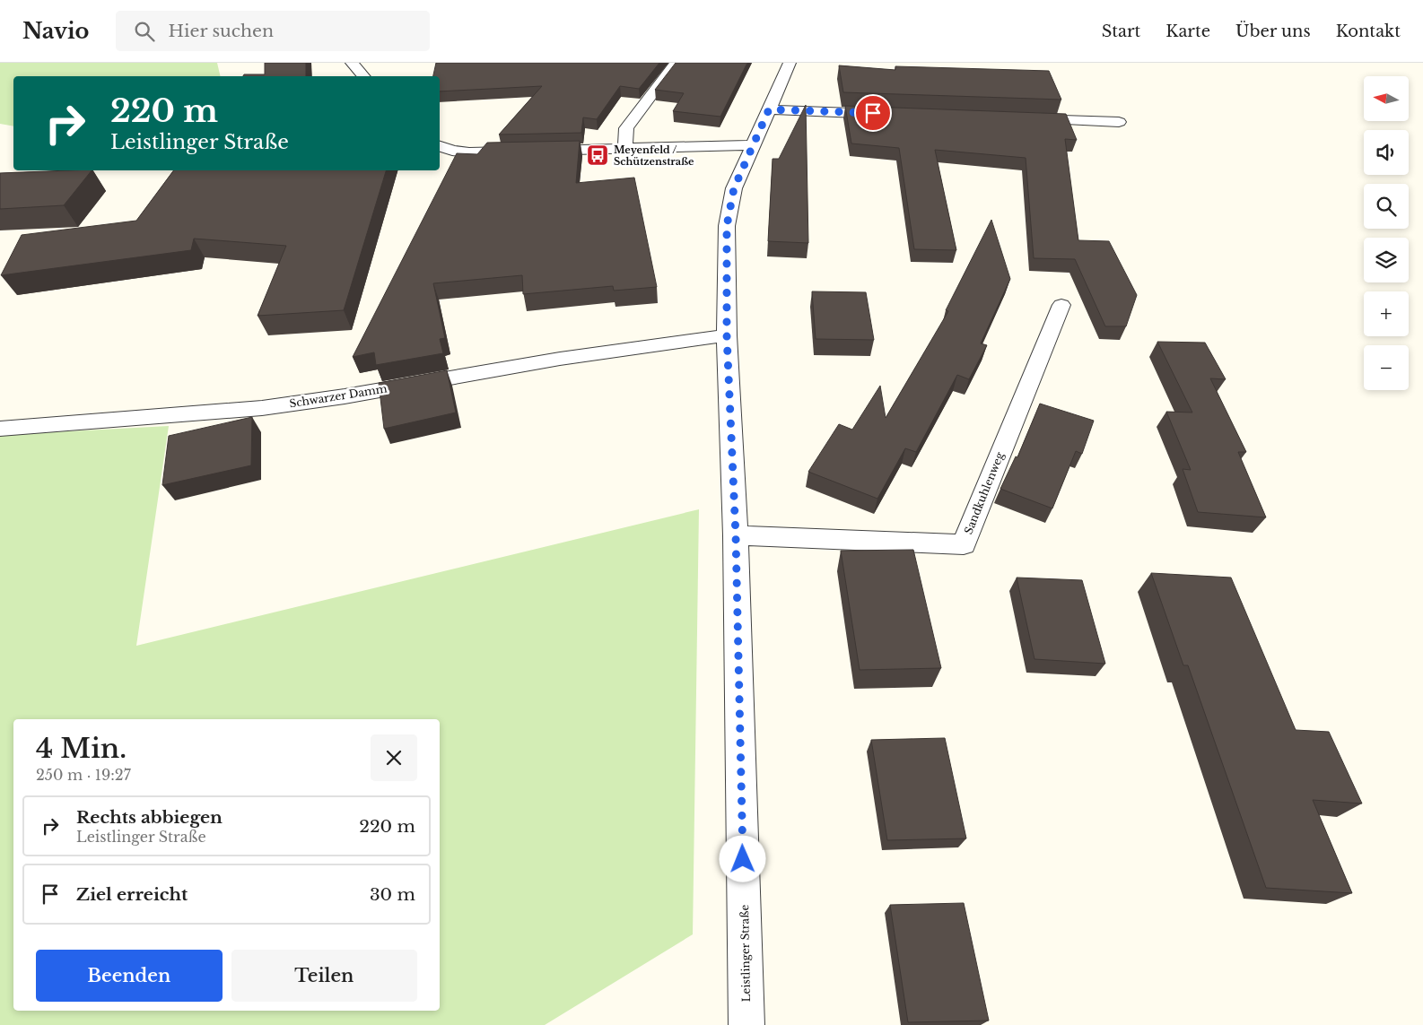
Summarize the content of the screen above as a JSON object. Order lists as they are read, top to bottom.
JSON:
{
  "streets": {
    "street": ["Schwarzer Damm", "Sandkuhlenweg", "Leistlinger Straße"]
  },
  "crossings": [
    ["Schwarzer Damm", "Leistlinger Straße"],
    ["Sandkuhlenweg", "Leistlinger Straße"]
  ],
  "places": {
    "bus stop": ["Meyenfeld / Schützenstraße"]
  },
  "north": "left",
  "page": {
    "header": "Navio",
    "search": "Hier suchen",
    "nav": [
      "Start",
      "Karte",
      "Über uns",
      "Kontakt"
    ],
    "map_buttons": ["+", "−"],
    "turn": ["220 m", "Leistlinger Straße"],
    "heading": ["4 Min.", "250 m · 19:27"],
    "list": [
      {
        "name": "Rechts abbiegen",
        "note": "Leistlinger Straße",
        "value": "220 m"
      },
      {
        "name": "Ziel erreicht",
        "value": "30 m"
      }
    ],
    "buttons": ["Beenden", "Teilen"]
  }
}
